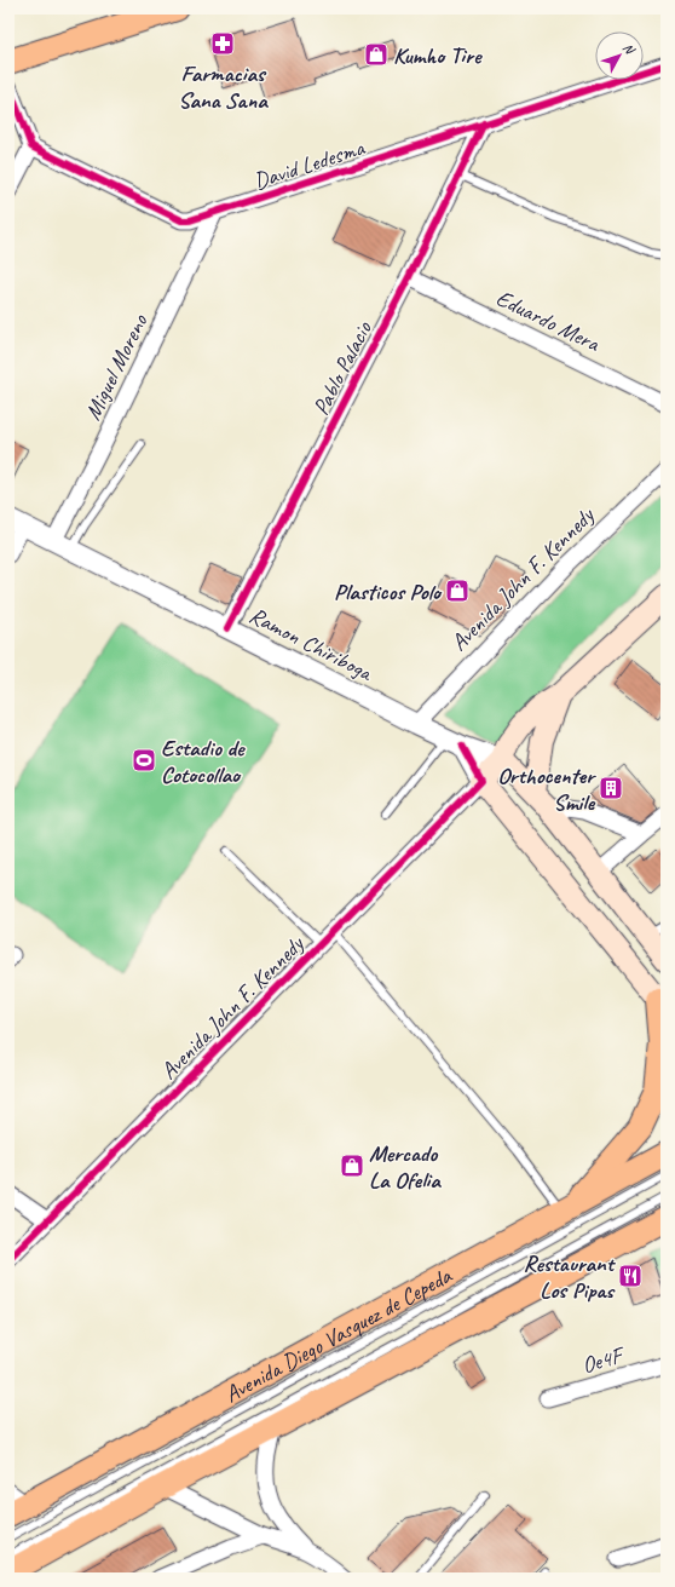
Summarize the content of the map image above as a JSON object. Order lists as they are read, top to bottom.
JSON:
{
  "streets": {
    "main road": ["Avenida John F. Kennedy", "Ramon Chiriboga", "Avenida Diego Vasquez de Cepeda"],
    "street": [
      "David Ledesma",
      "Eduardo Mera",
      "Miguel Moreno",
      "Pablo Palacio",
      "Oe4F"
    ]
  },
  "crossings": [
    ["David Ledesma", "Miguel Moreno"],
    ["David Ledesma", "Pablo Palacio"],
    ["Eduardo Mera", "Pablo Palacio"],
    ["Miguel Moreno", "Ramon Chiriboga"],
    ["Pablo Palacio", "Ramon Chiriboga"],
    ["Avenida John F. Kennedy", "Ramon Chiriboga"]
  ],
  "places": {
    "pharmacy": ["Farmacias Sana Sana"],
    "shop": ["Kumho Tire", "Plasticos Polo", "Mercado La Ofelia"],
    "sports": ["Estadio de Cotocollao"],
    "building": ["Orthocenter Smile"],
    "restaurant": ["Restaurant Los Pipas"]
  },
  "north": "top right"
}
